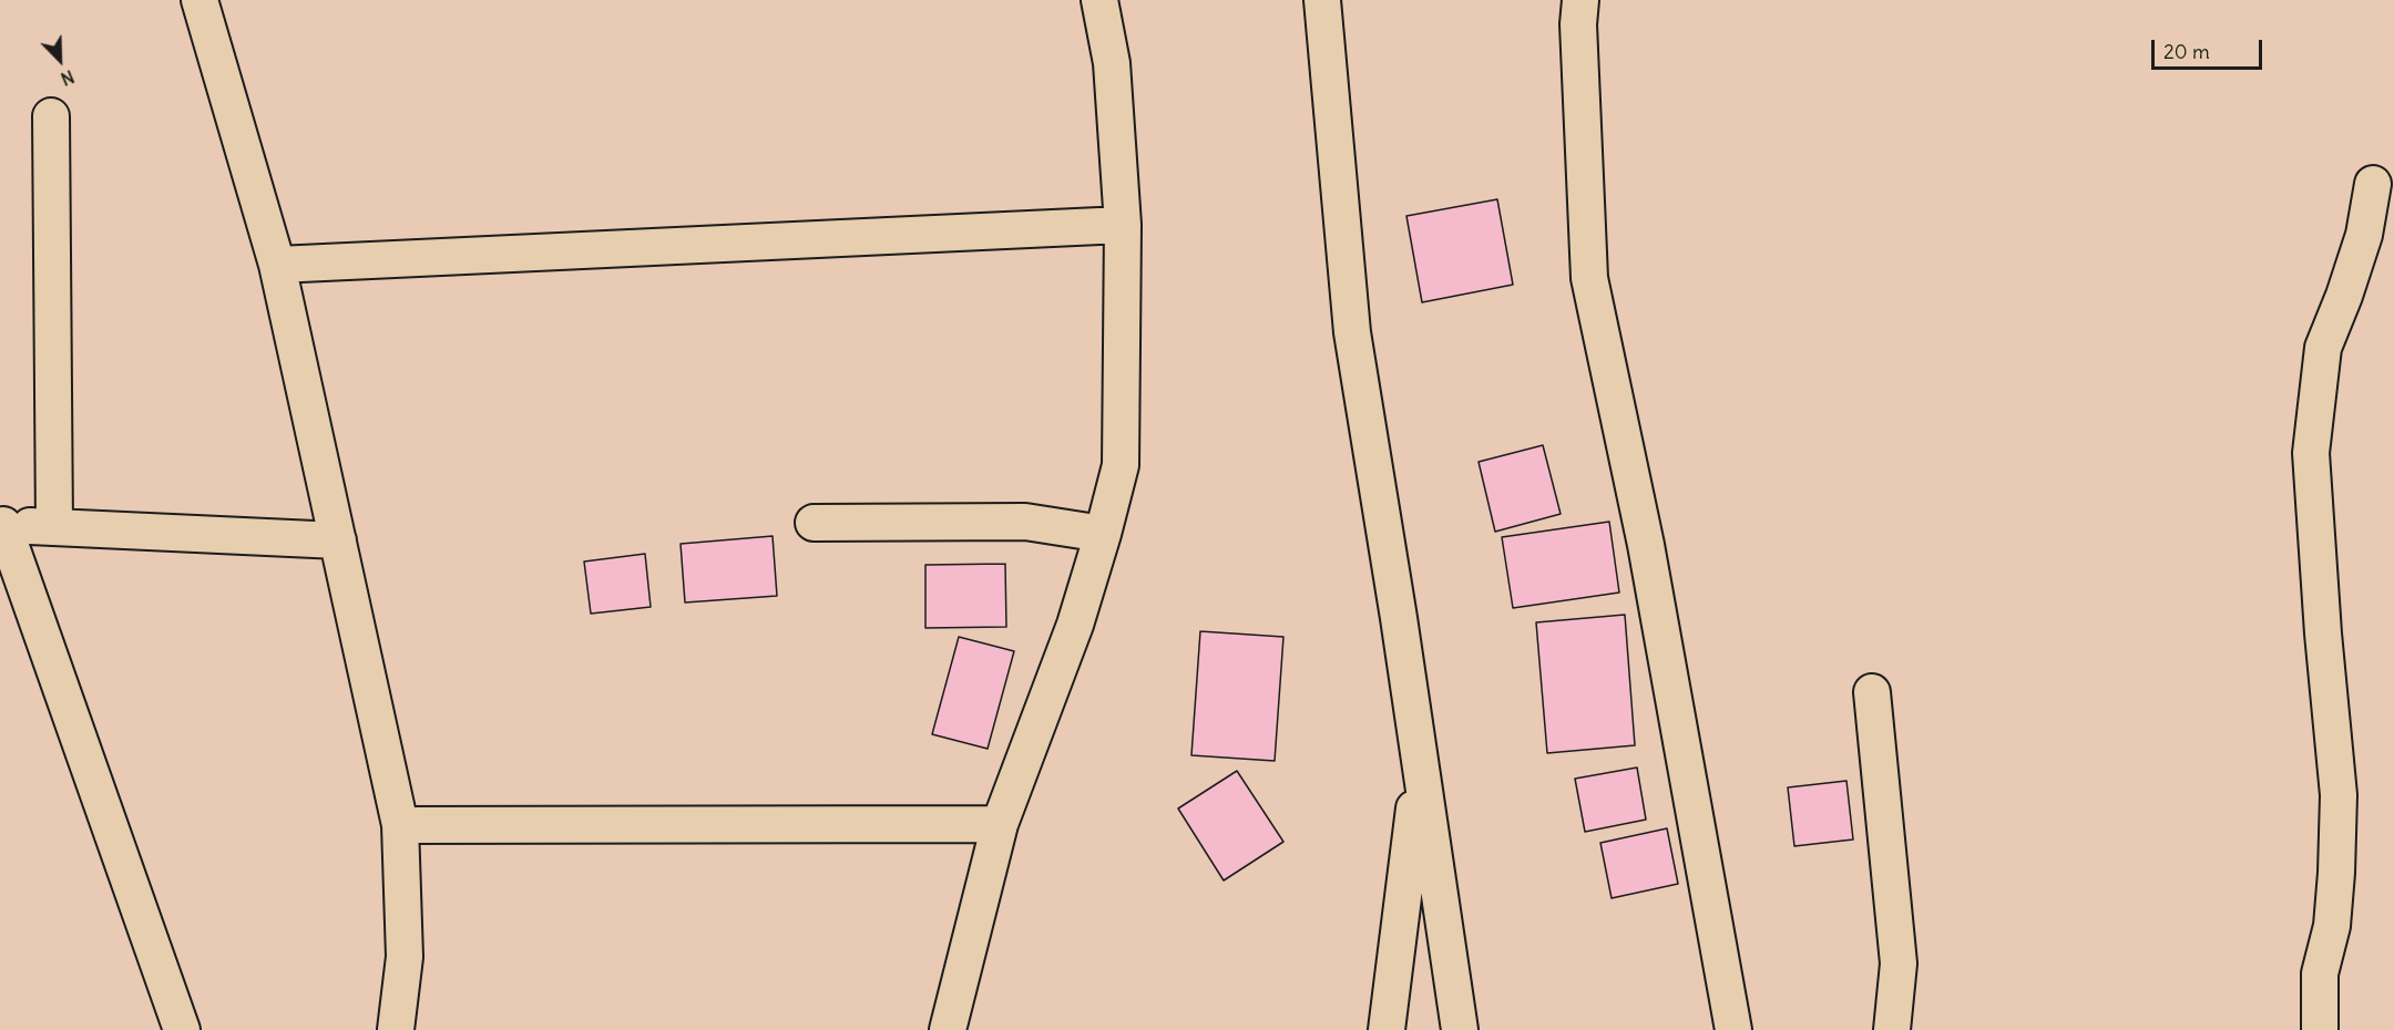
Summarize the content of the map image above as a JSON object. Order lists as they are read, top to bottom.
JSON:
{
  "scale_bar": "20 m",
  "north": "bottom right"
}
